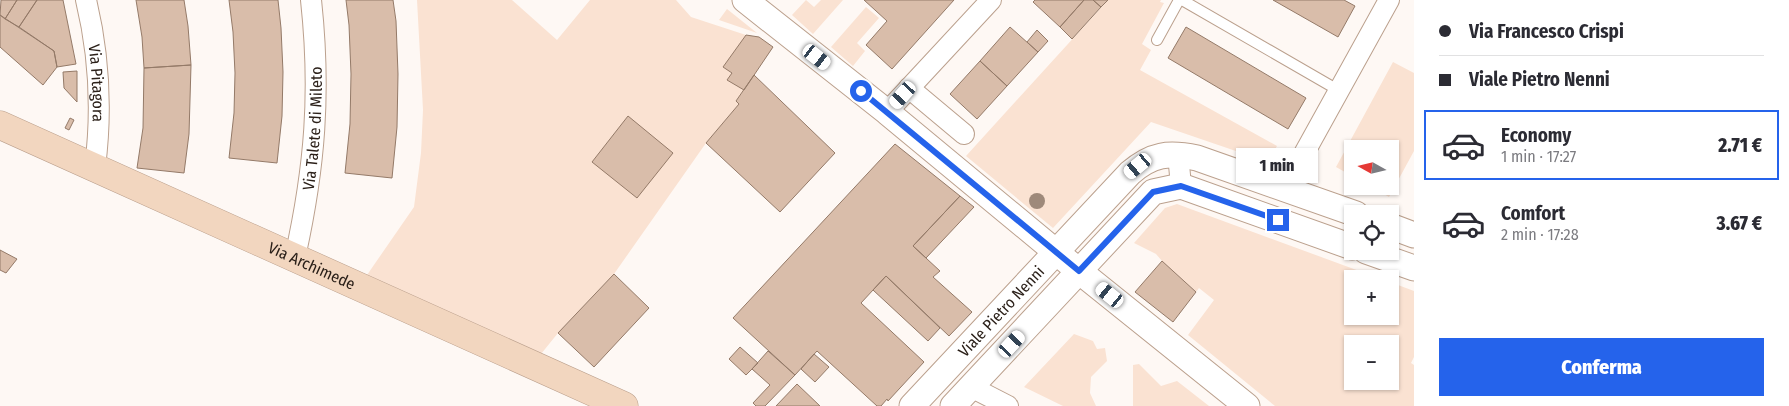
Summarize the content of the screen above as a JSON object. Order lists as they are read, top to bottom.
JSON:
{
  "streets": {
    "main road": ["Via Archimede"],
    "street": ["Via Pitagora", "Via Talete di Mileto", "Viale Pietro Nenni"]
  },
  "crossings": [
    ["Via Pitagora", "Via Archimede"],
    ["Via Talete di Mileto", "Via Archimede"]
  ],
  "north": "left",
  "page": {
    "banner": ["Via Francesco Crispi", "Viale Pietro Nenni"],
    "list": [
      {
        "name": "Economy",
        "note": "1 min · 17:27",
        "value": "2.71 €"
      },
      {
        "name": "Comfort",
        "note": "2 min · 17:28",
        "value": "3.67 €"
      }
    ],
    "map_buttons": ["+", "−"],
    "bubble": "1 min",
    "buttons": "Conferma"
  }
}
